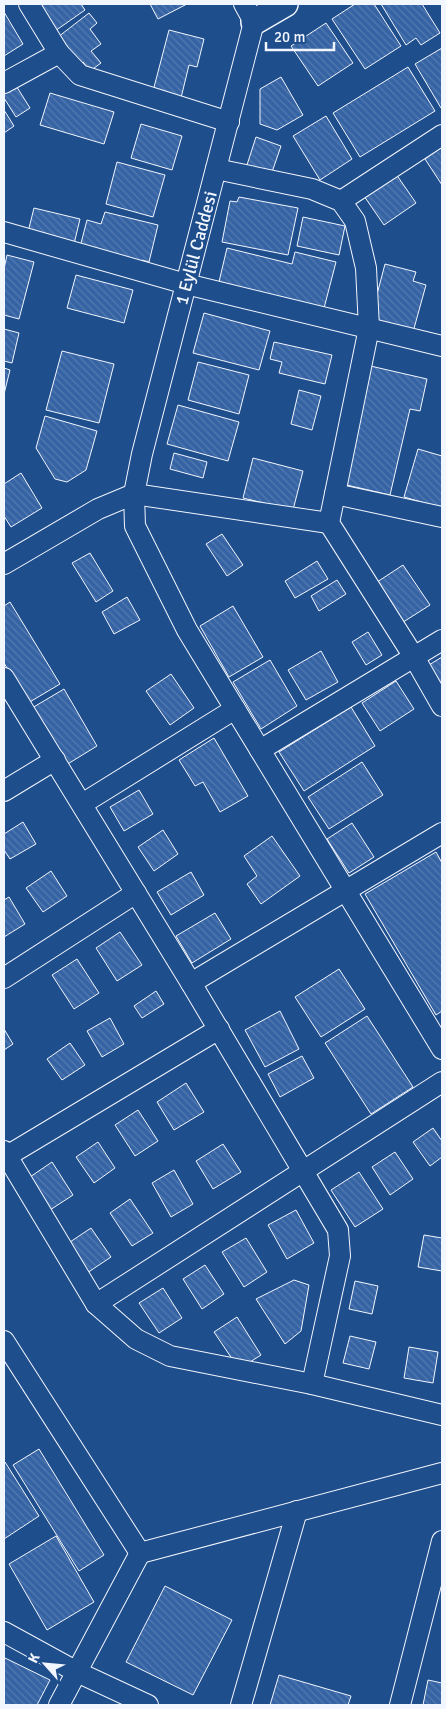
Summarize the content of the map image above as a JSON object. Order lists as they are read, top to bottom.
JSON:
{
  "streets": {
    "street": ["1 Eylül Caddesi"]
  },
  "scale_bar": "20 m",
  "north": "top left"
}
